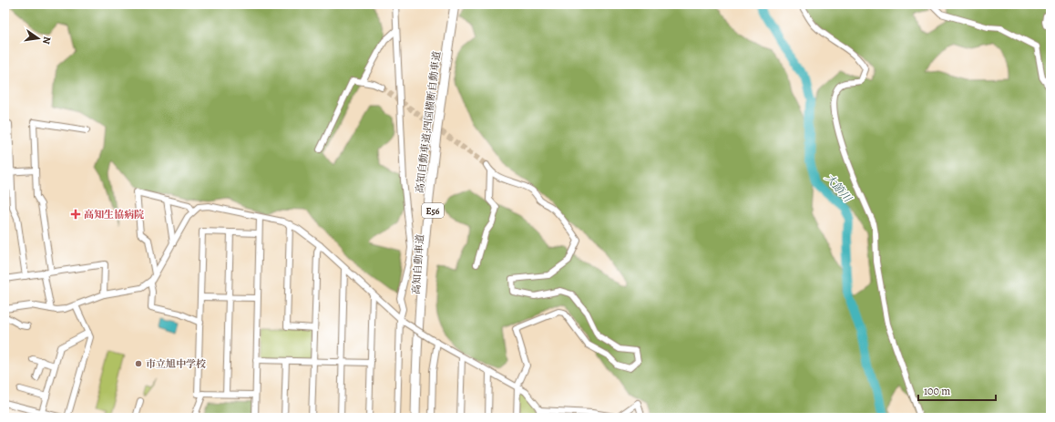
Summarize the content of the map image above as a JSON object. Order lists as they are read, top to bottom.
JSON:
{
  "streets": {
    "highway": ["高知自動車道;四国横断自動車道", "E56", "高知自動車道"]
  },
  "water": ["大節川"],
  "places": {
    "health": ["高知生協病院"],
    "other": ["市立旭中学校"]
  },
  "scale_bar": "100 m",
  "north": "right"
}
